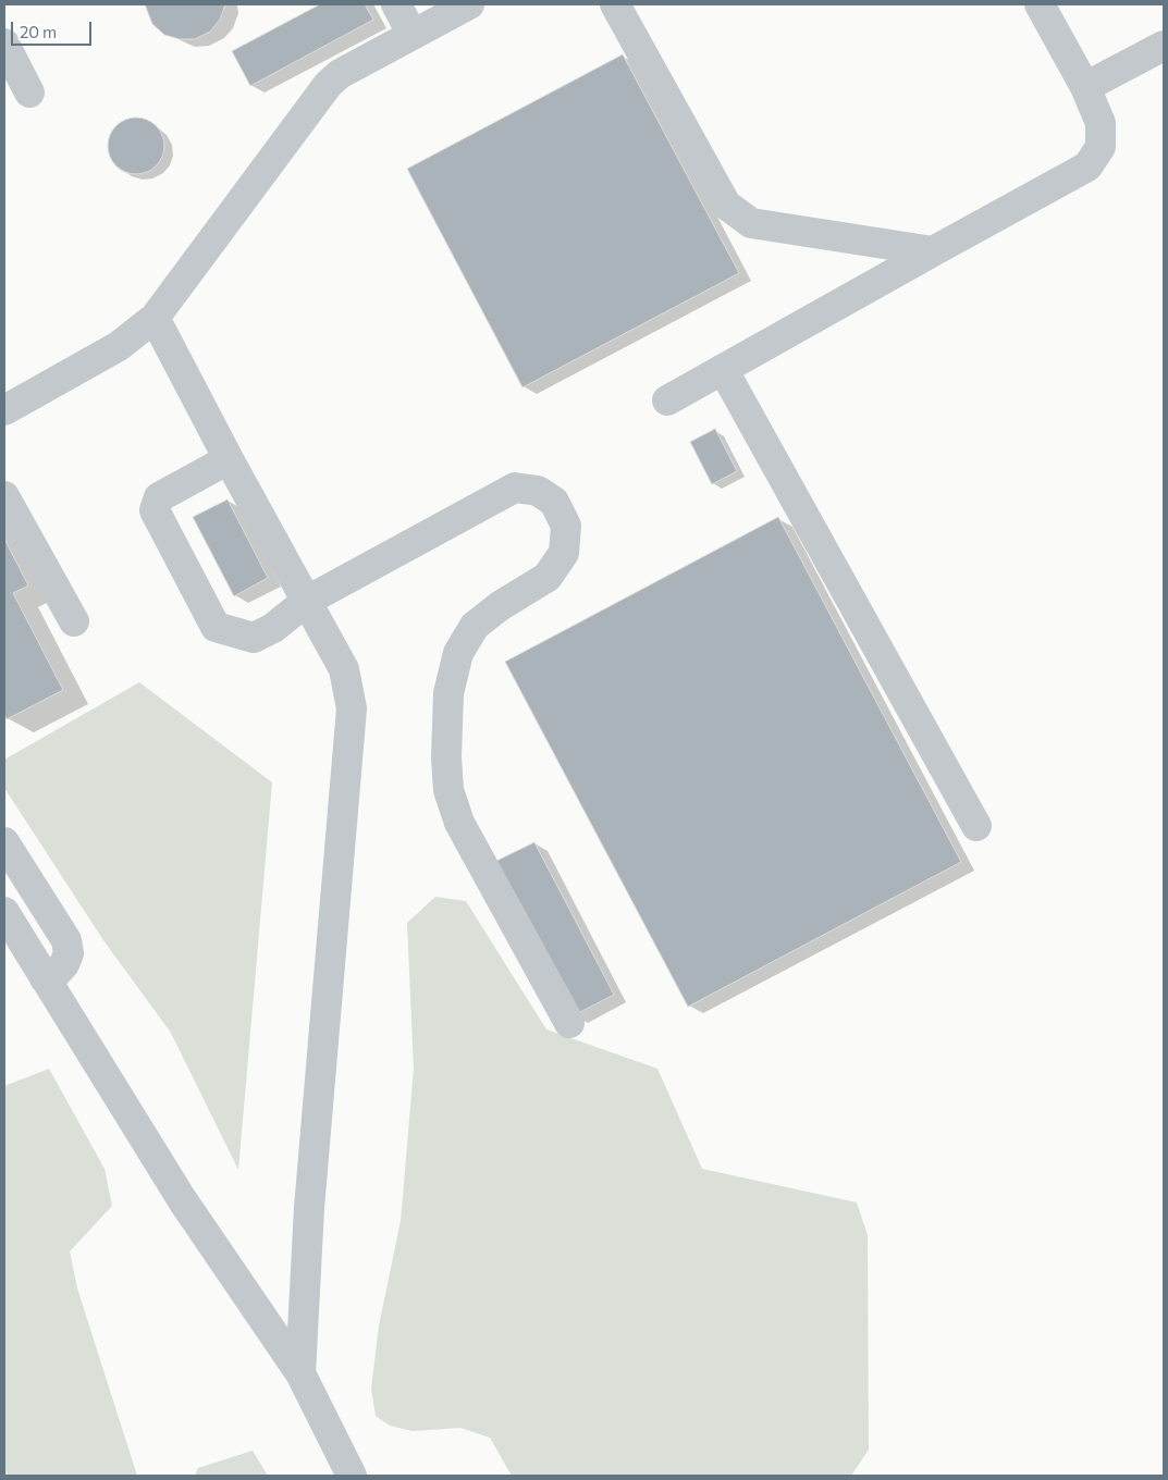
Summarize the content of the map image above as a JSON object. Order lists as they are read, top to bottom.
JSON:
{
  "scale_bar": "20 m"
}
